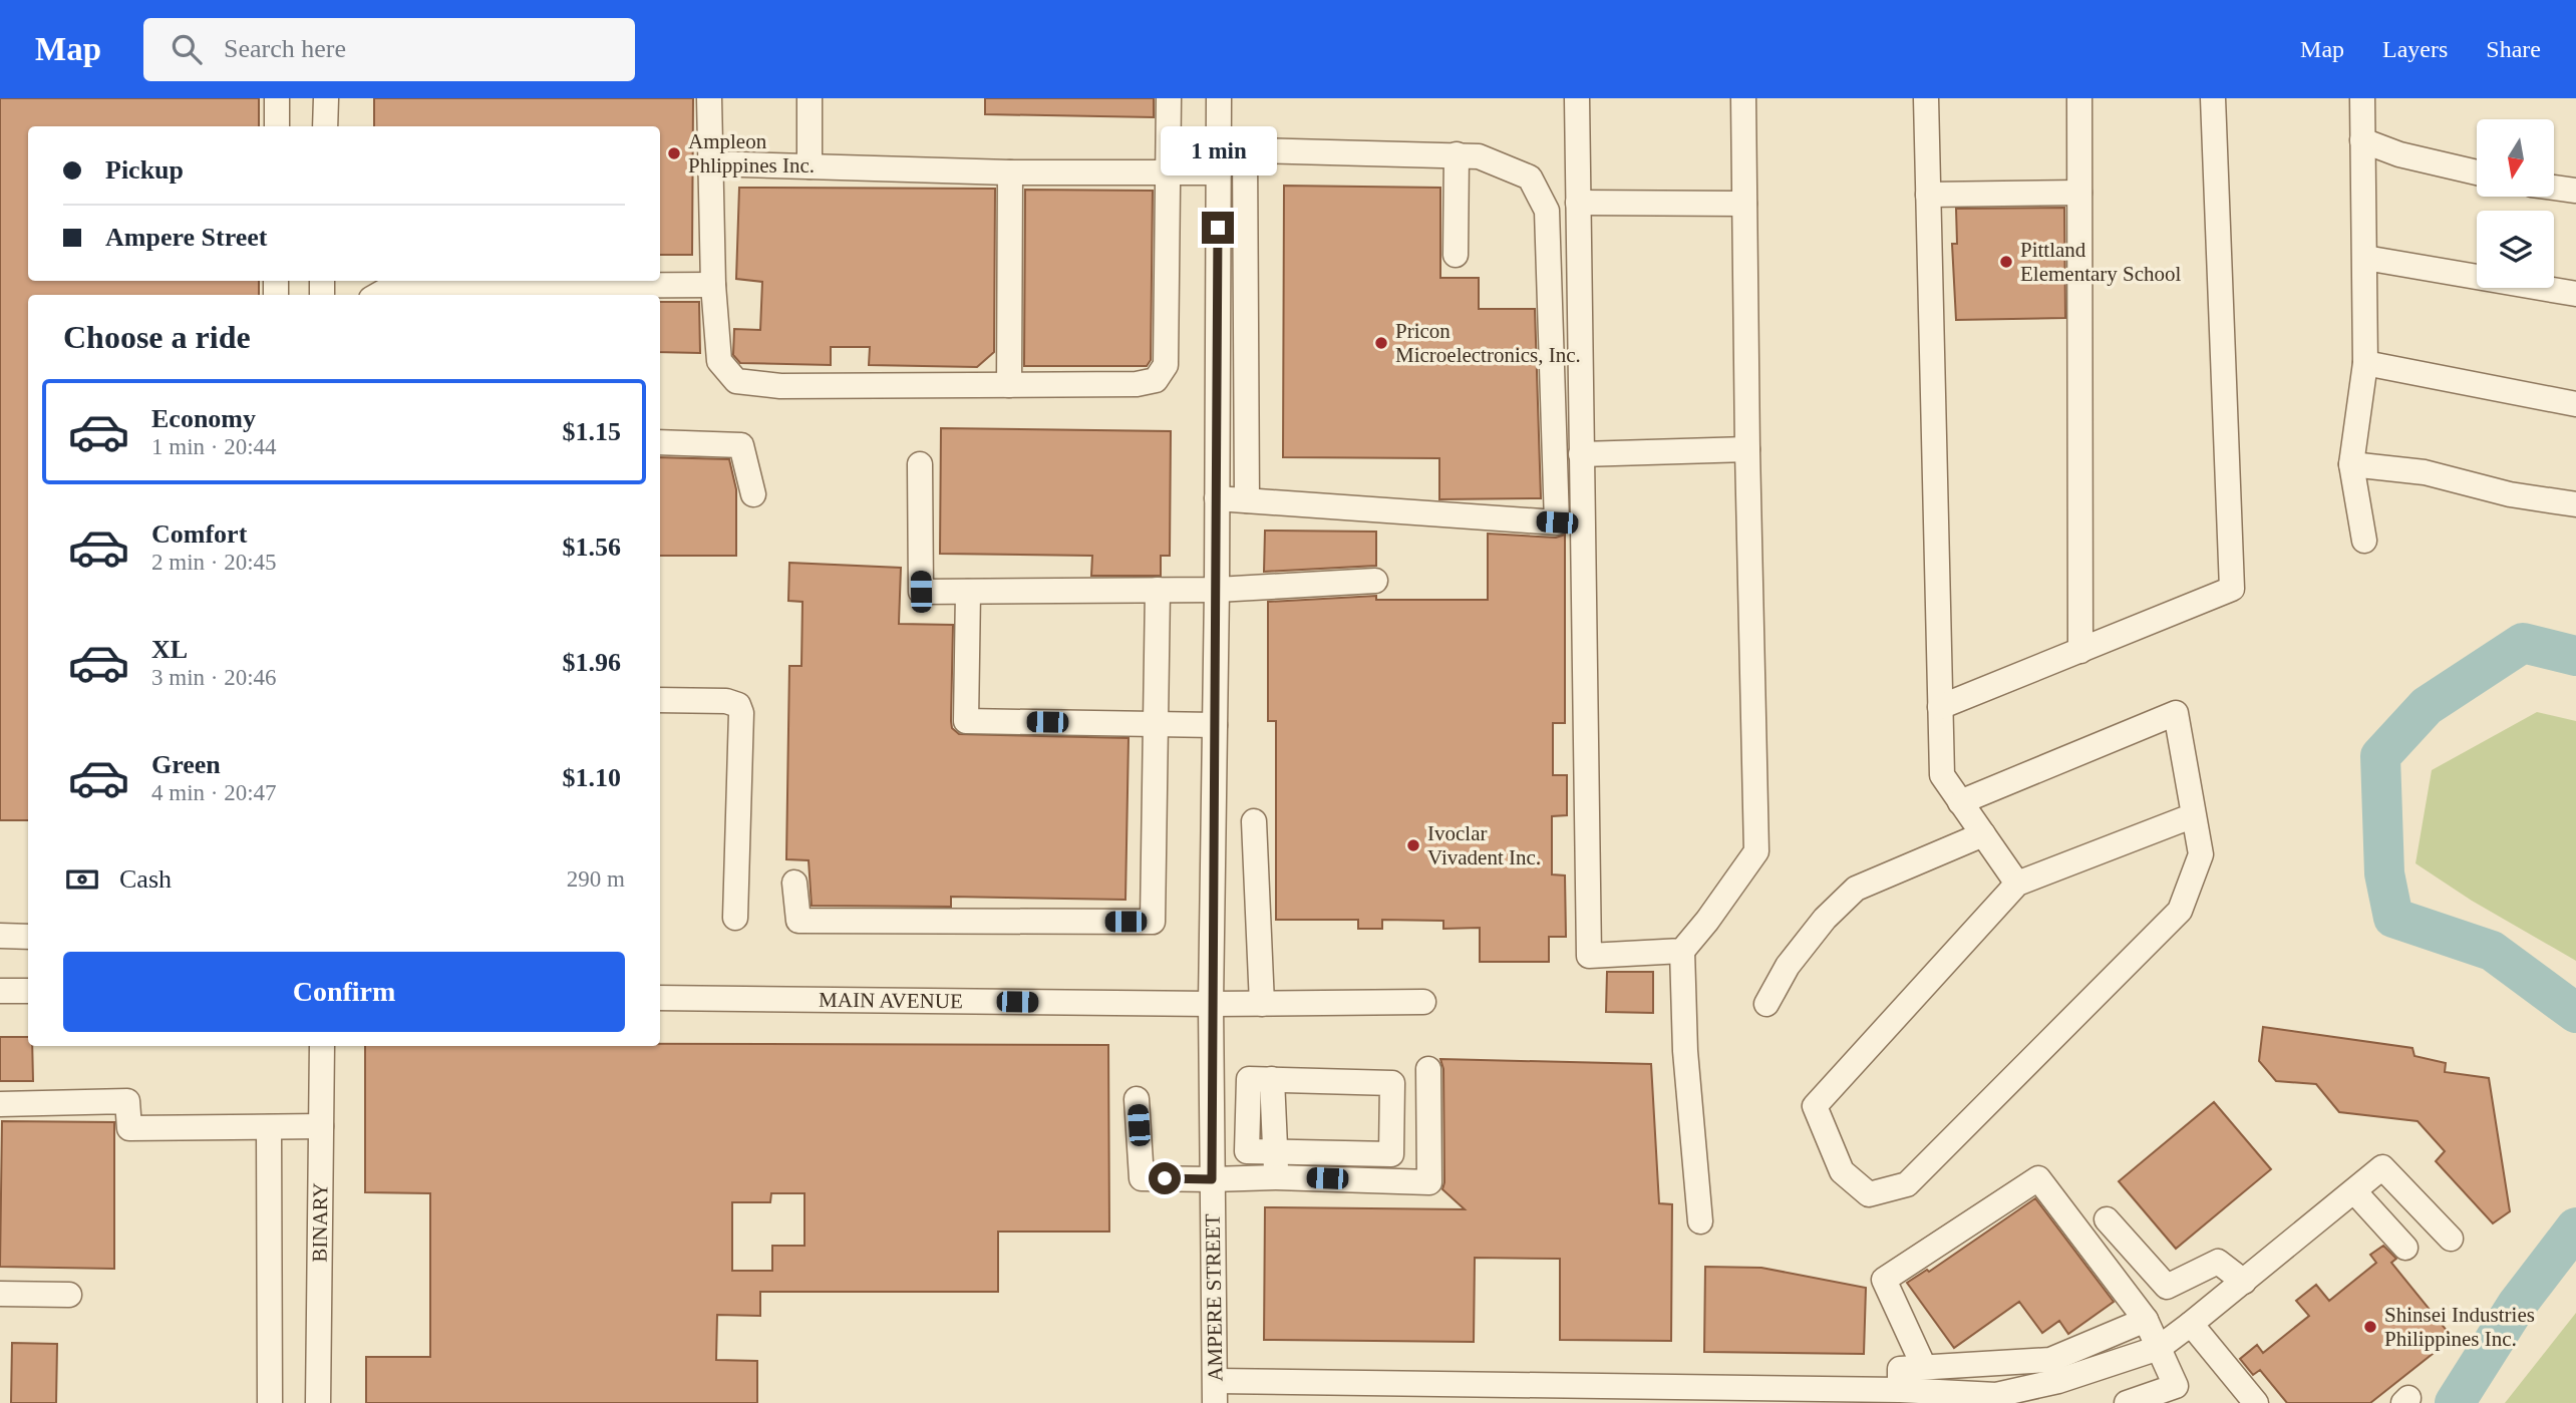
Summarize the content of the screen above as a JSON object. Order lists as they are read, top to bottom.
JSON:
{
  "streets": {
    "street": ["MAIN AVENUE", "BINARY", "AMPERE STREET"]
  },
  "crossings": [
    ["MAIN AVENUE", "AMPERE STREET"]
  ],
  "places": [
    "Ampleon Phlippines Inc.",
    "Pittland Elementary School",
    "Pricon Microelectronics, Inc.",
    "Ivoclar Vivadent Inc.",
    "Shinsei Industries Philippines Inc."
  ],
  "north": "bottom",
  "page": {
    "header": "Map",
    "search": "Search here",
    "nav": ["Map", "Layers", "Share"],
    "bubble": "1 min",
    "banner": ["Pickup", "Ampere Street"],
    "heading": "Choose a ride",
    "list": [
      {
        "name": "Economy",
        "note": "1 min · 20:44",
        "value": "$1.15"
      },
      {
        "name": "Comfort",
        "note": "2 min · 20:45",
        "value": "$1.56"
      },
      {
        "name": "XL",
        "note": "3 min · 20:46",
        "value": "$1.96"
      },
      {
        "name": "Green",
        "note": "4 min · 20:47",
        "value": "$1.10"
      }
    ],
    "pay": ["Cash", "290 m"],
    "buttons": "Confirm"
  }
}
